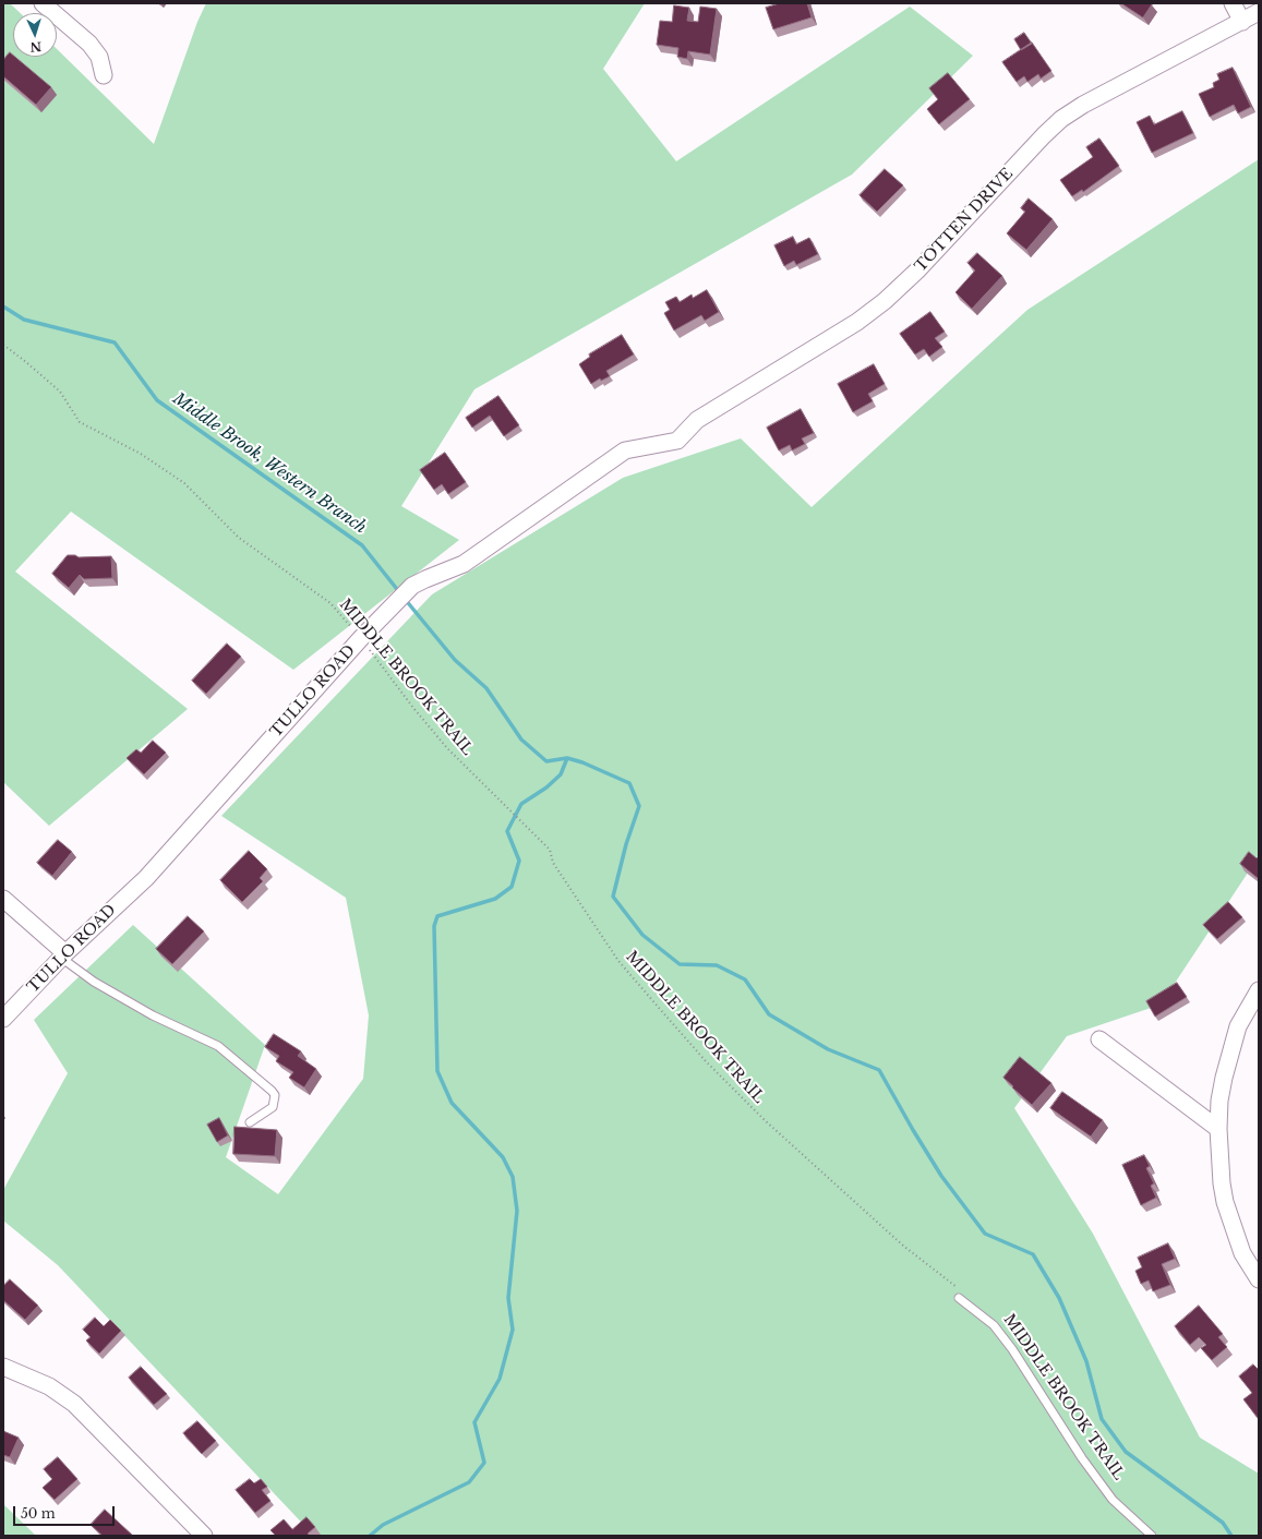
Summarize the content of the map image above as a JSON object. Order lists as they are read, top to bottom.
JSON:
{
  "streets": {
    "street": ["TOTTEN DRIVE", "TULLO ROAD"],
    "path": ["MIDDLE BROOK TRAIL"]
  },
  "crossings": [
    ["TOTTEN DRIVE", "TULLO ROAD"],
    ["MIDDLE BROOK TRAIL", "TULLO ROAD"]
  ],
  "water": ["Middle Brook, Western Branch"],
  "scale_bar": "50 m",
  "north": "bottom"
}
